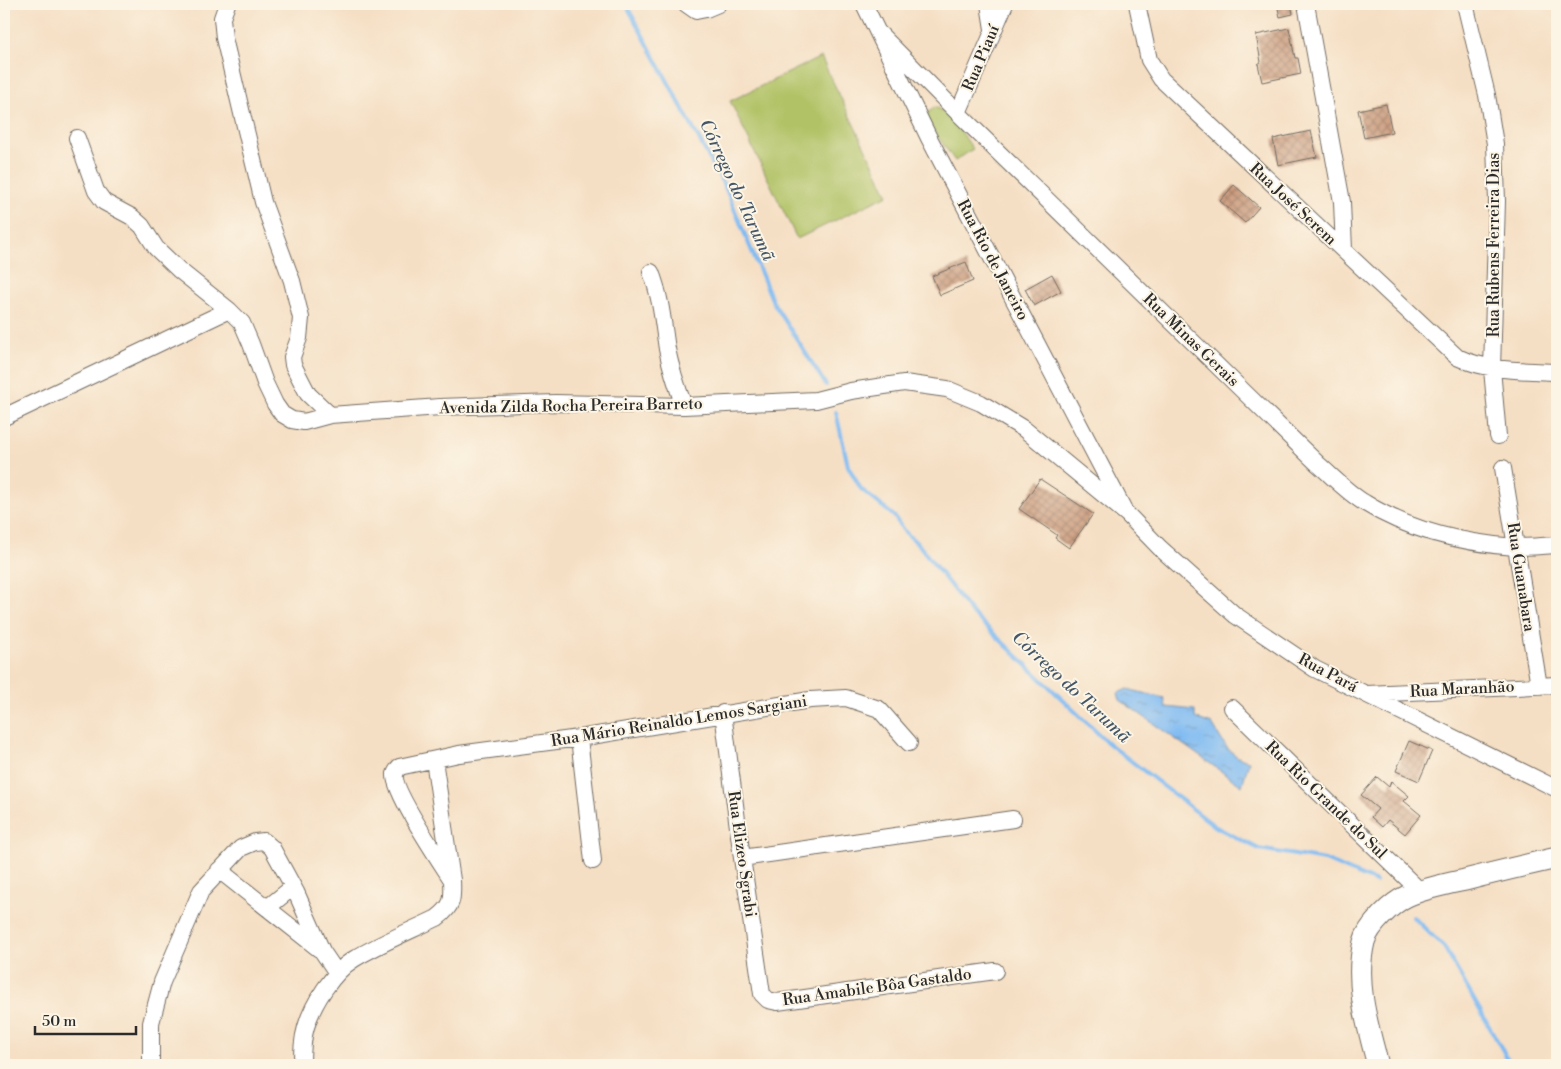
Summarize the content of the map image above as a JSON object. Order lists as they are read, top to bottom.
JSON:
{
  "streets": {
    "street": [
      "Rua Piauí",
      "Rua José Serem",
      "Rua Rubens Ferreira Dias",
      "Rua Rio de Janeiro",
      "Rua Minas Gerais",
      "Avenida Zilda Rocha Pereira Barreto",
      "Rua Guanabara",
      "Rua Pará",
      "Rua Maranhão",
      "Rua Mário Reinaldo Lemos Sargiani",
      "Rua Rio Grande do Sul",
      "Rua Elizeo Sgrabi",
      "Rua Amabile Bôa Gastaldo"
    ]
  },
  "crossings": [
    ["Rua Piauí", "Rua Minas Gerais"],
    ["Rua José Serem", "Rua Rubens Ferreira Dias"],
    ["Rua Rio de Janeiro", "Rua Minas Gerais"],
    ["Rua Rio de Janeiro", "Avenida Zilda Rocha Pereira Barreto"],
    ["Rua Rio de Janeiro", "Rua Pará"],
    ["Rua Minas Gerais", "Rua Guanabara"],
    ["Avenida Zilda Rocha Pereira Barreto", "Rua Pará"],
    ["Rua Guanabara", "Rua Maranhão"],
    ["Rua Pará", "Rua Maranhão"],
    ["Rua Mário Reinaldo Lemos Sargiani", "Rua Elizeo Sgrabi"],
    ["Rua Elizeo Sgrabi", "Rua Amabile Bôa Gastaldo"]
  ],
  "water": ["Córrego do Tarumã"],
  "scale_bar": "50 m"
}
